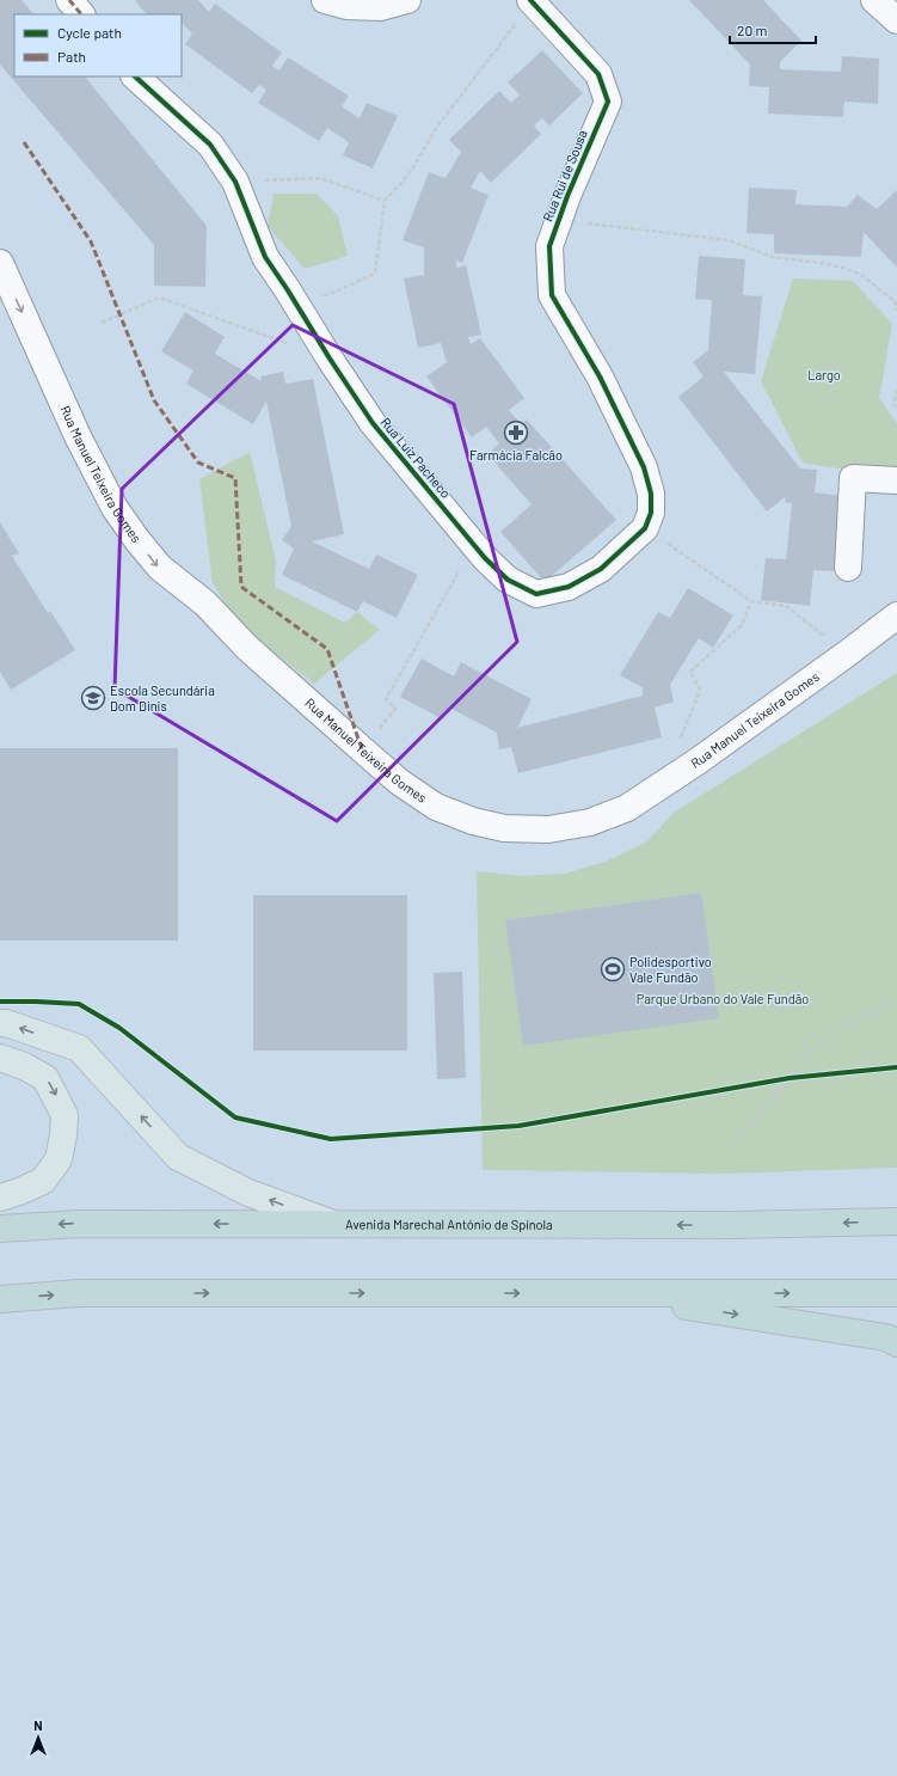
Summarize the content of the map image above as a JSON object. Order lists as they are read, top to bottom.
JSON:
{
  "streets": {
    "highway": ["Avenida Marechal António de Spínola"],
    "street": ["Rua Rui de Sousa", "Rua Luiz Pacheco", "Rua Manuel Teixeira Gomes"]
  },
  "crossings": [
    ["Rua Rui de Sousa", "Rua Luiz Pacheco"]
  ],
  "one_way": ["Rua Manuel Teixeira Gomes"],
  "parks": ["Largo", "Parque Urbano do Vale Fundão"],
  "places": {
    "pharmacy": ["Farmácia Falcão"],
    "school or university": ["Escola Secundária Dom Dinis"],
    "sports": ["Polidesportivo Vale Fundão"]
  },
  "legend": ["Cycle path", "Path"],
  "scale_bar": "20 m",
  "north": "top"
}
